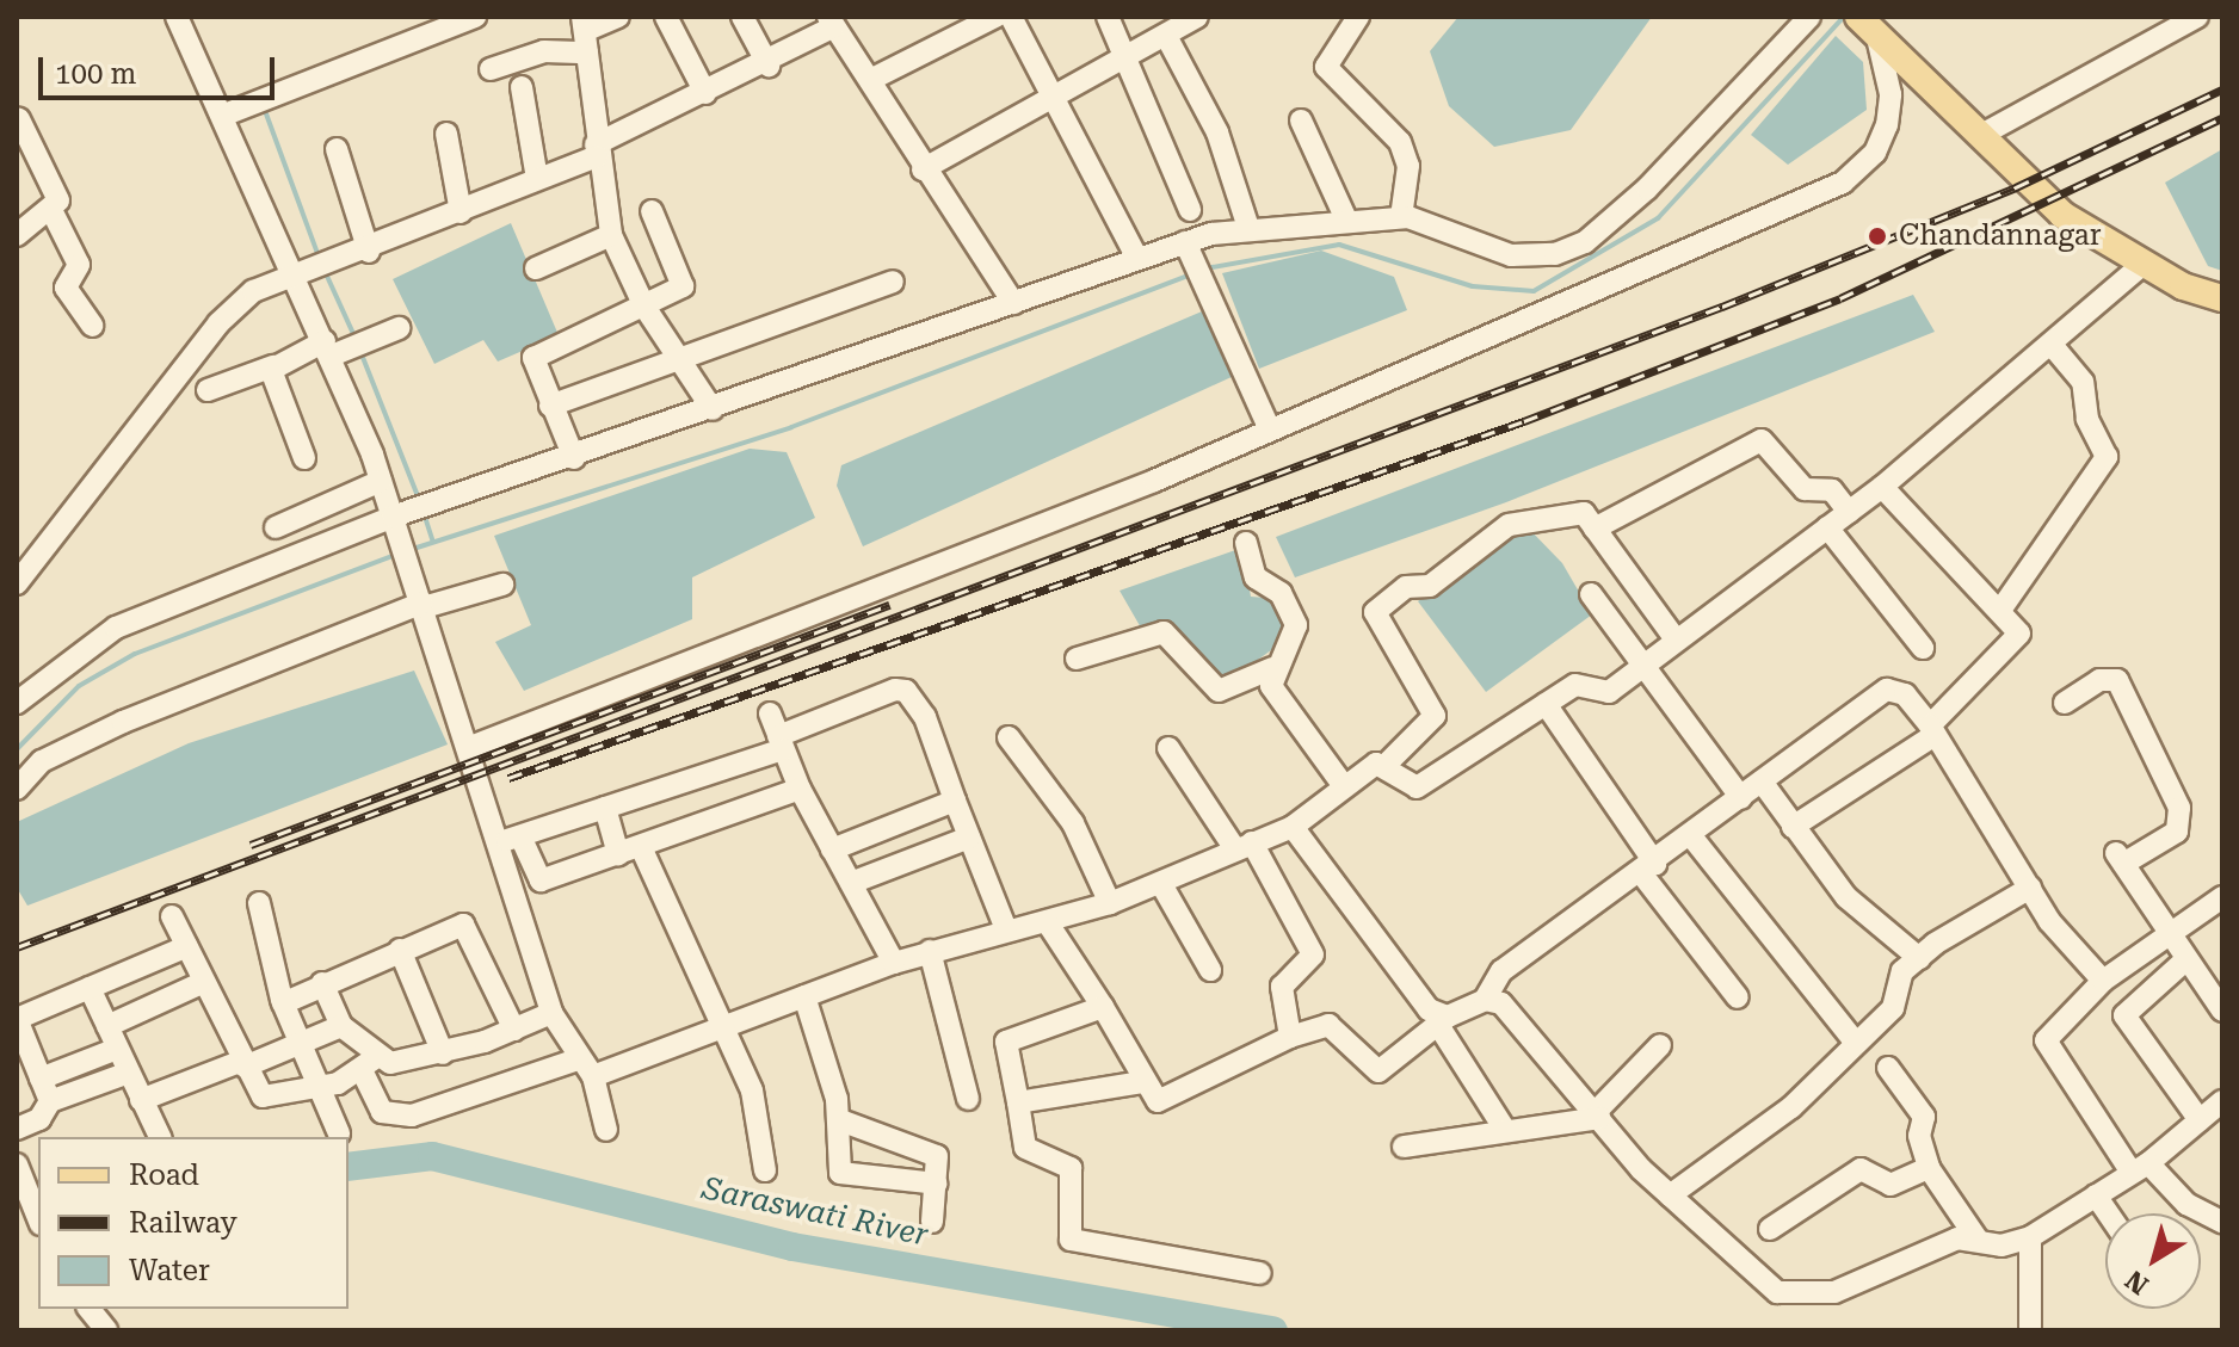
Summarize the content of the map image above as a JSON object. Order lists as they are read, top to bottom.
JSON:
{
  "water": ["Saraswati River"],
  "places": ["Chandannagar"],
  "legend": ["Road", "Railway", "Water"],
  "scale_bar": "100 m",
  "north": "bottom left"
}
